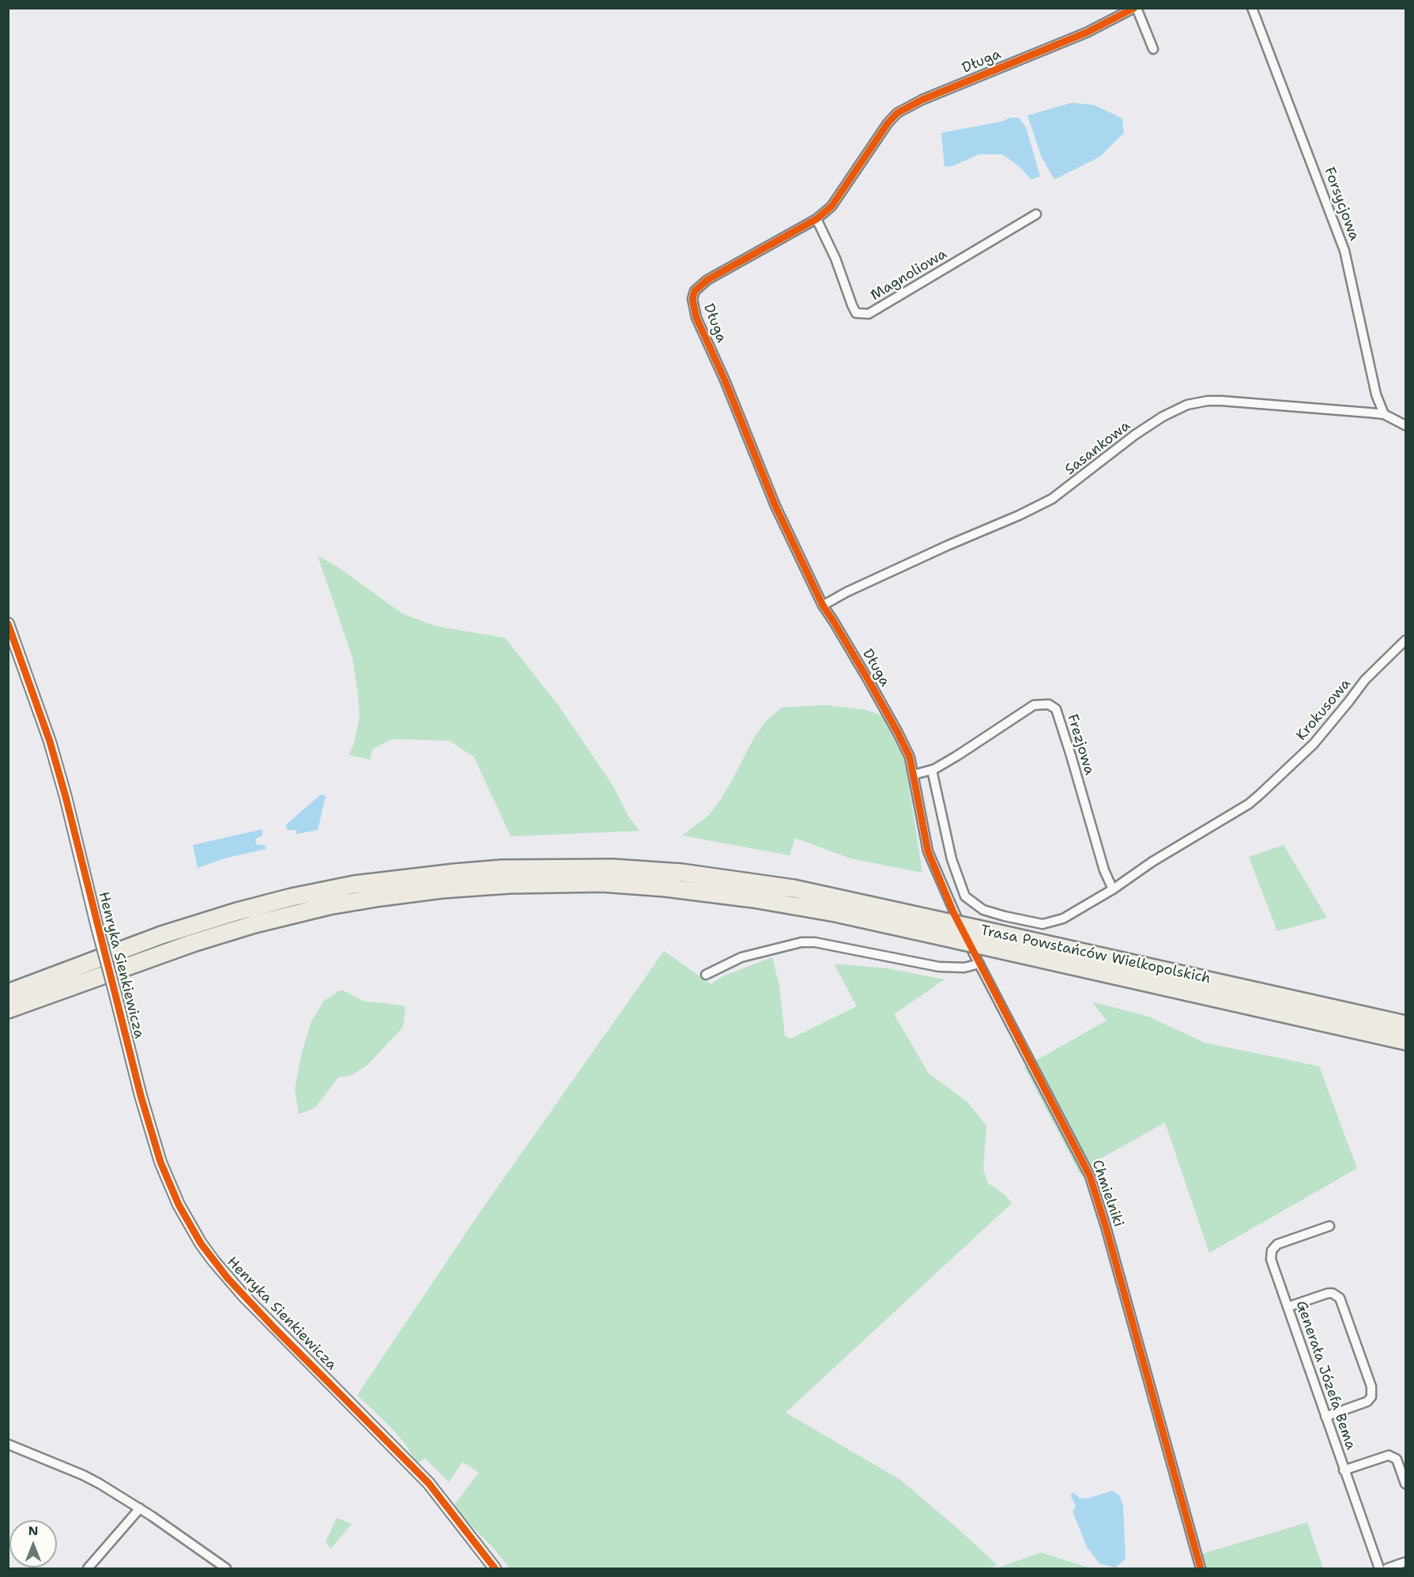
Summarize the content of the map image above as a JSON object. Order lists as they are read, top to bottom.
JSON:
{
  "streets": {
    "highway": ["Trasa Powstańców Wielkopolskich"],
    "street": [
      "Długa",
      "Forsycjowa",
      "Magnoliowa",
      "Sasankowa",
      "Krokusowa",
      "Frezjowa",
      "Henryka Sienkiewicza",
      "Chmielniki",
      "Generała Józefa Bema"
    ]
  },
  "crossings": [
    ["Długa", "Magnoliowa"],
    ["Długa", "Sasankowa"],
    ["Długa", "Frezjowa"],
    ["Długa", "Chmielniki"],
    ["Forsycjowa", "Sasankowa"],
    ["Krokusowa", "Frezjowa"]
  ],
  "north": "top"
}
